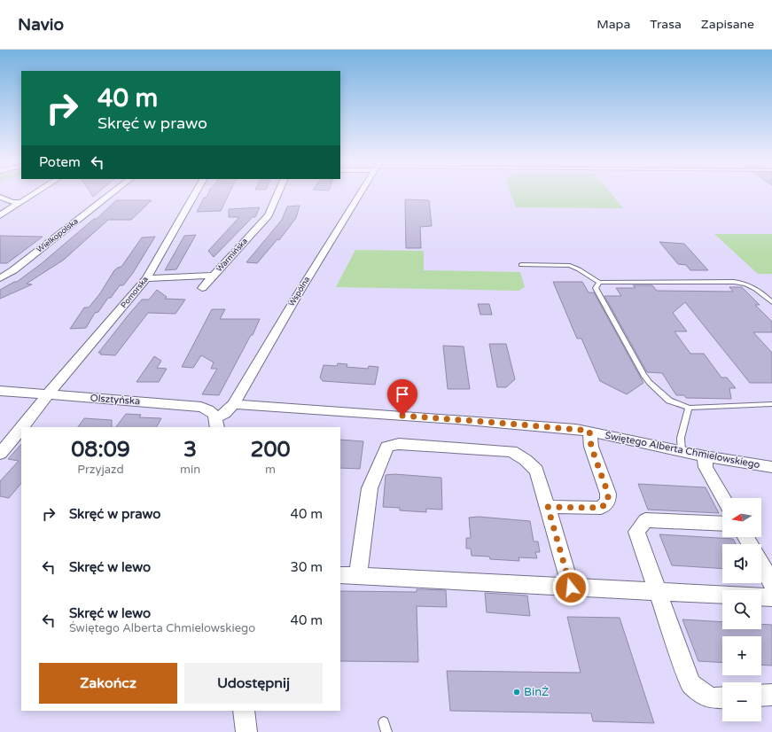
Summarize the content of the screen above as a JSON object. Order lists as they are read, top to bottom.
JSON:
{
  "streets": {
    "street": [
      "Wielkopolska",
      "Warmińska",
      "Wspólna",
      "Pomorska",
      "Olsztyńska",
      "Świętego Alberta Chmielowskiego"
    ]
  },
  "crossings": [
    ["Warmińska", "Pomorska"],
    ["Wspólna", "Olsztyńska"],
    ["Wspólna", "Świętego Alberta Chmielowskiego"],
    ["Pomorska", "Olsztyńska"]
  ],
  "places": ["BinŻ"],
  "north": "left",
  "page": {
    "header": "Navio",
    "nav": ["Mapa", "Trasa", "Zapisane"],
    "turn": ["40 m", "Skręć w prawo"],
    "then": "Potem",
    "eta": [
      "08:09",
      "Przyjazd",
      "3",
      "min",
      "200",
      "m"
    ],
    "list": [
      {
        "name": "Skręć w prawo",
        "value": "40 m"
      },
      {
        "name": "Skręć w lewo",
        "value": "30 m"
      },
      {
        "name": "Skręć w lewo",
        "note": "Świętego Alberta Chmielowskiego",
        "value": "40 m"
      }
    ],
    "map_buttons": ["+", "−"],
    "buttons": ["Zakończ", "Udostępnij"]
  }
}
